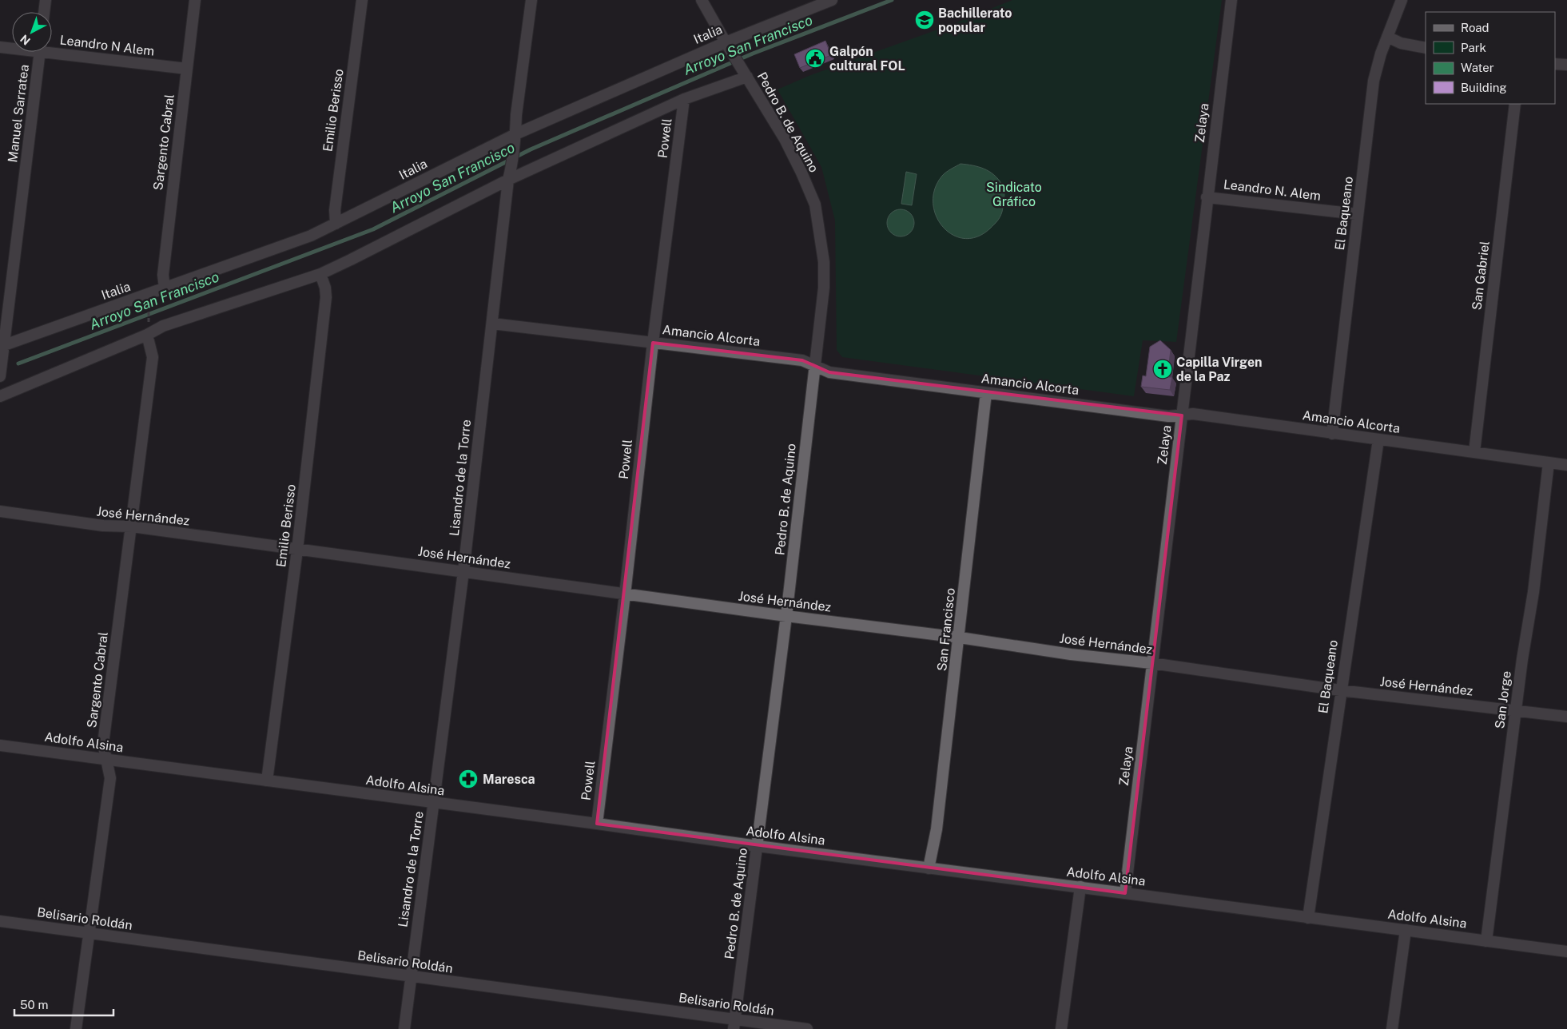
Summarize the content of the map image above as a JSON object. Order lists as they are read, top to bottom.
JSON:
{
  "streets": {
    "street": [
      "Italia",
      "Leandro N Alem",
      "Emilio Berisso",
      "Manuel Sarratea",
      "Pedro B. de Aquino",
      "Zelaya",
      "Powell",
      "Sargento Cabral",
      "Leandro N. Alem",
      "El Baqueano",
      "San Gabriel",
      "Amancio Alcorta",
      "Lisandro de la Torre",
      "José Hernández",
      "San Francisco",
      "San Jorge",
      "Adolfo Alsina",
      "Belisario Roldán"
    ]
  },
  "crossings": [
    ["Italia", "Emilio Berisso"],
    ["Italia", "Manuel Sarratea"],
    ["Italia", "Pedro B. de Aquino"],
    ["Italia", "Sargento Cabral"],
    ["Italia", "Lisandro de la Torre"],
    ["Leandro N Alem", "Sargento Cabral"],
    ["Emilio Berisso", "José Hernández"],
    ["Emilio Berisso", "Adolfo Alsina"],
    ["Pedro B. de Aquino", "Amancio Alcorta"],
    ["Pedro B. de Aquino", "José Hernández"],
    ["Pedro B. de Aquino", "Adolfo Alsina"],
    ["Pedro B. de Aquino", "Belisario Roldán"],
    ["Zelaya", "Leandro N. Alem"],
    ["Zelaya", "Amancio Alcorta"],
    ["Zelaya", "José Hernández"],
    ["Zelaya", "Adolfo Alsina"],
    ["Powell", "Amancio Alcorta"],
    ["Powell", "José Hernández"],
    ["Powell", "Adolfo Alsina"],
    ["Sargento Cabral", "José Hernández"],
    ["Sargento Cabral", "Adolfo Alsina"],
    ["Sargento Cabral", "Belisario Roldán"],
    ["Leandro N. Alem", "El Baqueano"],
    ["El Baqueano", "Amancio Alcorta"],
    ["El Baqueano", "José Hernández"],
    ["El Baqueano", "Adolfo Alsina"],
    ["San Gabriel", "Amancio Alcorta"],
    ["Amancio Alcorta", "Lisandro de la Torre"],
    ["Amancio Alcorta", "San Francisco"],
    ["Amancio Alcorta", "San Jorge"],
    ["Lisandro de la Torre", "José Hernández"],
    ["Lisandro de la Torre", "Adolfo Alsina"],
    ["Lisandro de la Torre", "Belisario Roldán"],
    ["José Hernández", "San Francisco"],
    ["José Hernández", "San Jorge"],
    ["San Francisco", "Adolfo Alsina"],
    ["San Jorge", "Adolfo Alsina"]
  ],
  "water": ["Arroyo San Francisco"],
  "parks": ["Sindicato Gráfico"],
  "places": {
    "school or university": ["Bachillerato popular"],
    "public building": ["Galpón cultural FOL"],
    "church": ["Capilla Virgen de la Paz"],
    "pharmacy": ["Maresca"]
  },
  "legend": [
    "Road",
    "Park",
    "Water",
    "Building"
  ],
  "scale_bar": "50 m",
  "north": "bottom left"
}
